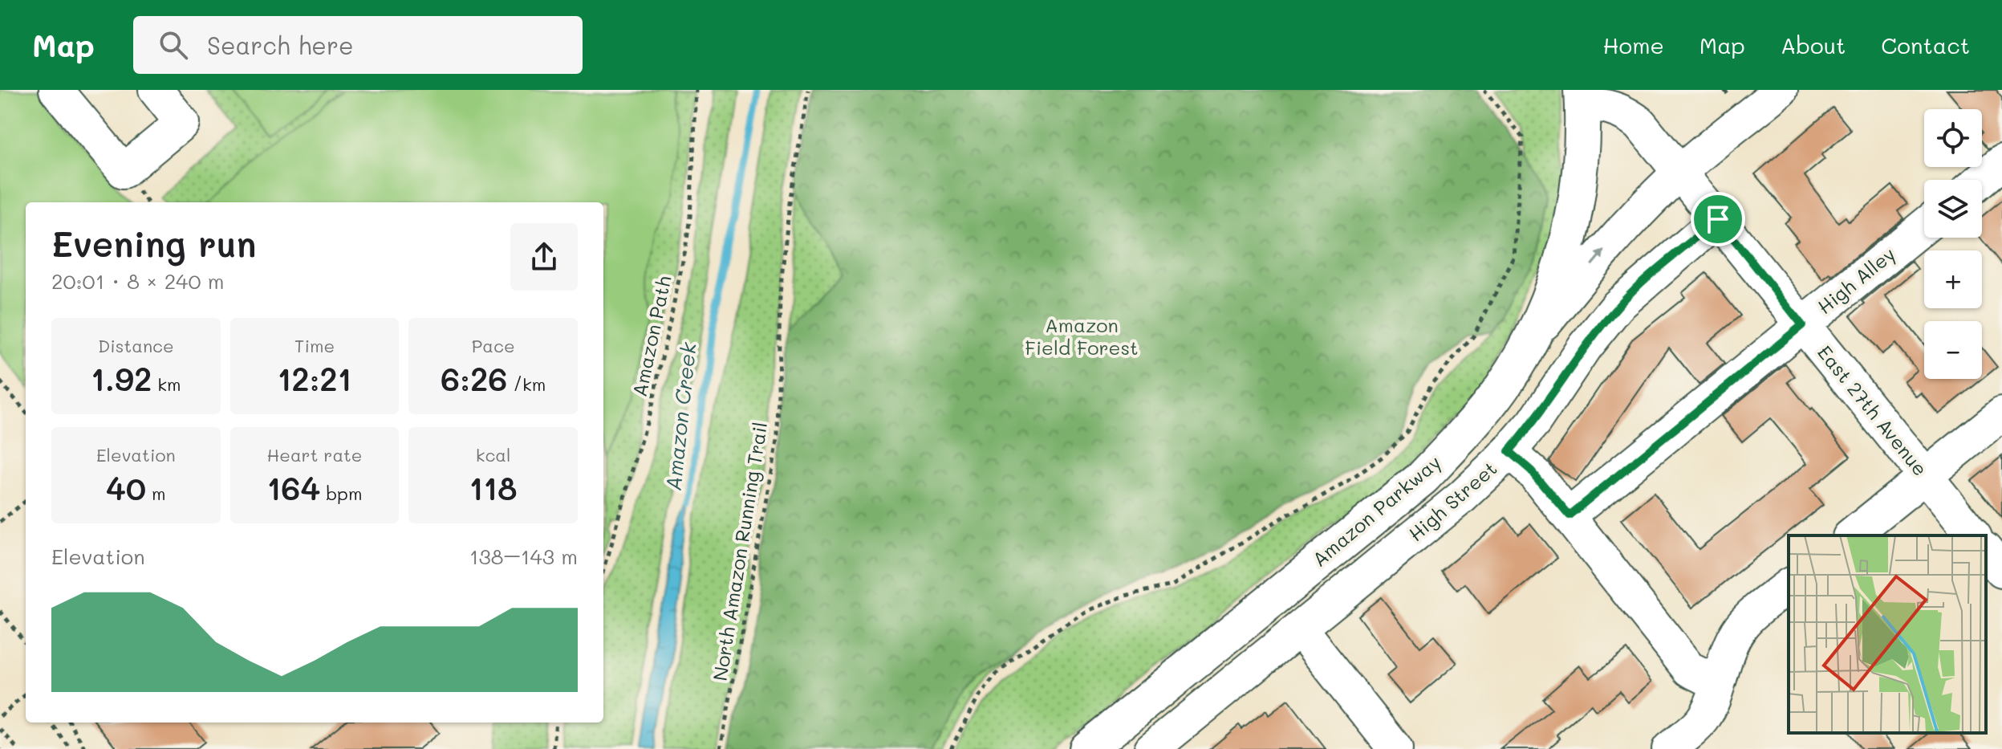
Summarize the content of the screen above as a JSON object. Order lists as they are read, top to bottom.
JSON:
{
  "streets": {
    "main road": ["Amazon Parkway"],
    "street": ["High Alley", "East 27th Avenue", "High Street"],
    "path": ["Amazon Path", "North Amazon Running Trail"]
  },
  "crossings": [
    ["High Alley", "East 27th Avenue"],
    ["East 27th Avenue", "High Street"],
    ["East 27th Avenue", "Amazon Parkway"]
  ],
  "water": ["Amazon Creek"],
  "parks": ["Amazon Field Forest"],
  "page": {
    "header": "Map",
    "search": "Search here",
    "nav": [
      "Home",
      "Map",
      "About",
      "Contact"
    ],
    "map_buttons": ["+", "−"],
    "heading": ["Evening run", "20:01 · 8 × 240 m"],
    "stats": [
      ["Distance", "1.92 km"],
      ["Time", "12:21"],
      ["Pace", "6:26 /km"],
      ["Elevation", "40 m"],
      ["Heart rate", "164 bpm"],
      ["kcal", "118"]
    ],
    "chart": ["Elevation", "138–143 m"]
  }
}
